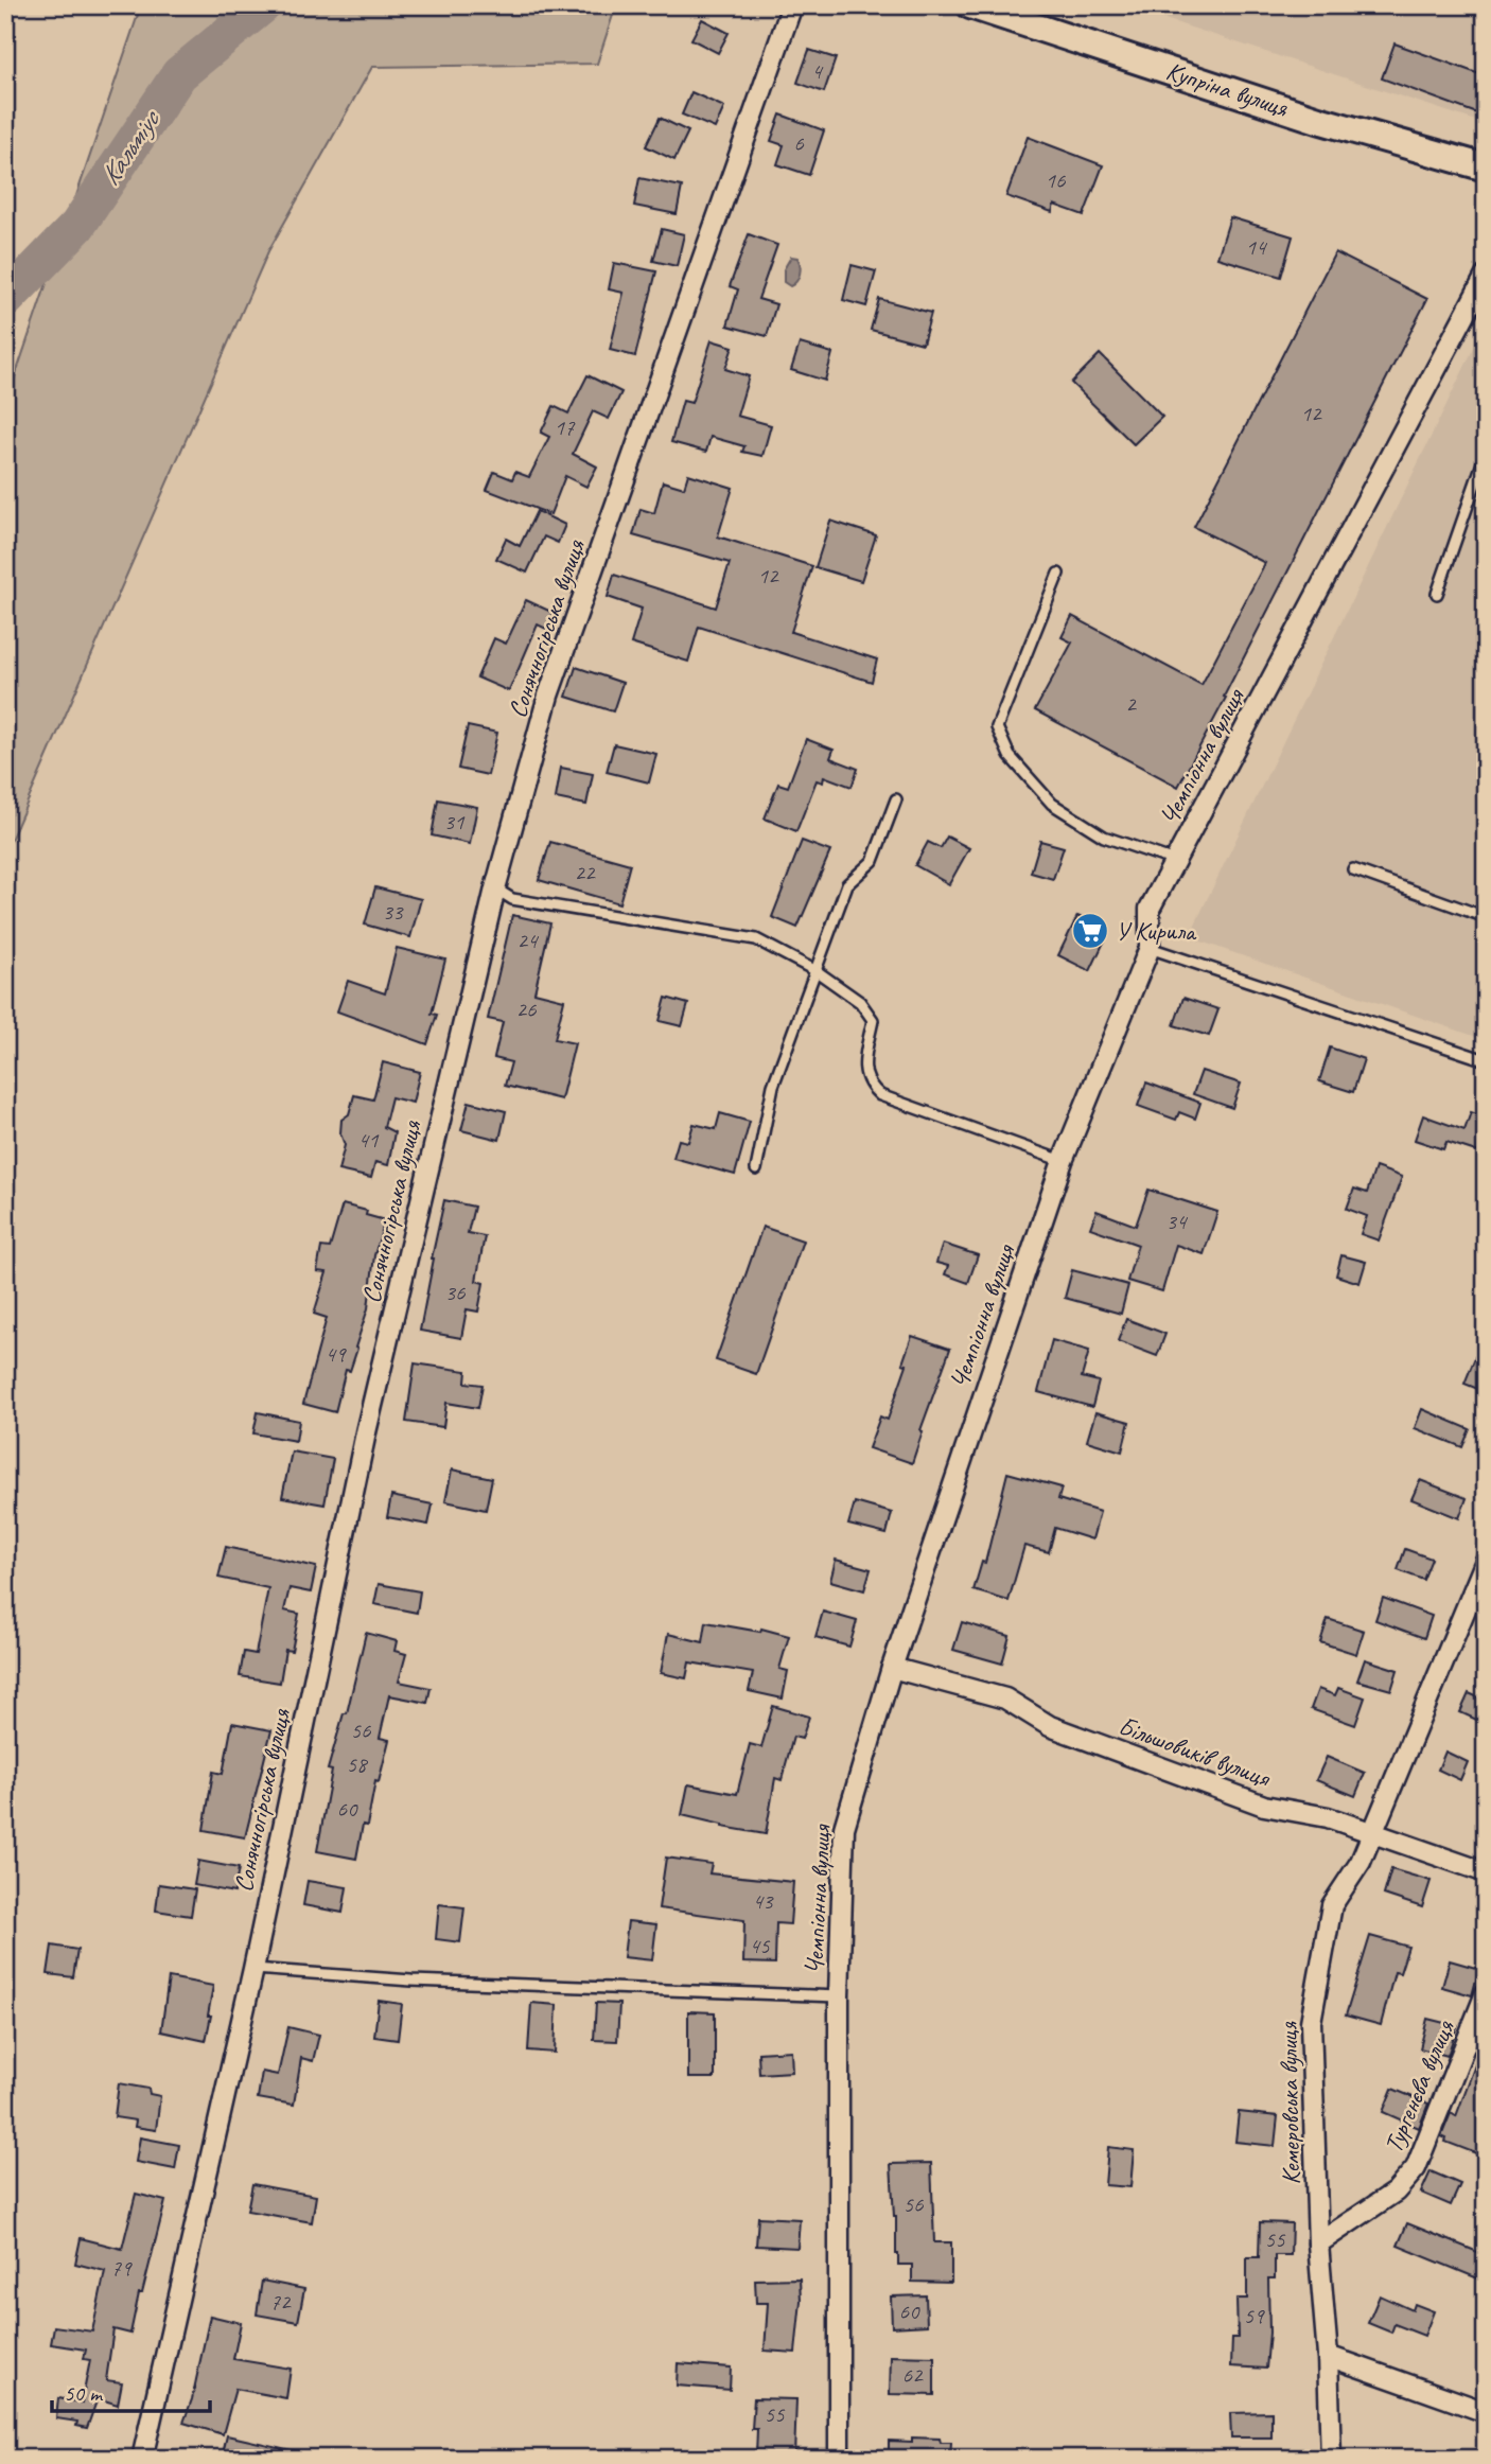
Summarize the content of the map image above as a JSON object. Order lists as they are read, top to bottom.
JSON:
{
  "streets": {
    "main road": ["Купріна вулиця"],
    "street": [
      "Сонячногірська вулиця",
      "Чемпіонна вулиця",
      "Більшовиків вулиця",
      "Тургенєва вулиця",
      "Кемеровська вулиця"
    ]
  },
  "crossings": [
    ["Чемпіонна вулиця", "Більшовиків вулиця"],
    ["Більшовиків вулиця", "Кемеровська вулиця"],
    ["Тургенєва вулиця", "Кемеровська вулиця"]
  ],
  "water": ["Кальміус"],
  "places": {
    "supermarket": ["У Кирила"]
  },
  "house_numbers": [
    "4",
    "6",
    "16",
    "14",
    "12",
    "17",
    "12",
    "2",
    "31",
    "22",
    "33",
    "24",
    "26",
    "41",
    "34",
    "36",
    "49",
    "56",
    "58",
    "60",
    "43",
    "45",
    "56",
    "55",
    "79",
    "72",
    "60",
    "59",
    "62",
    "55"
  ],
  "scale_bar": "50 m"
}
